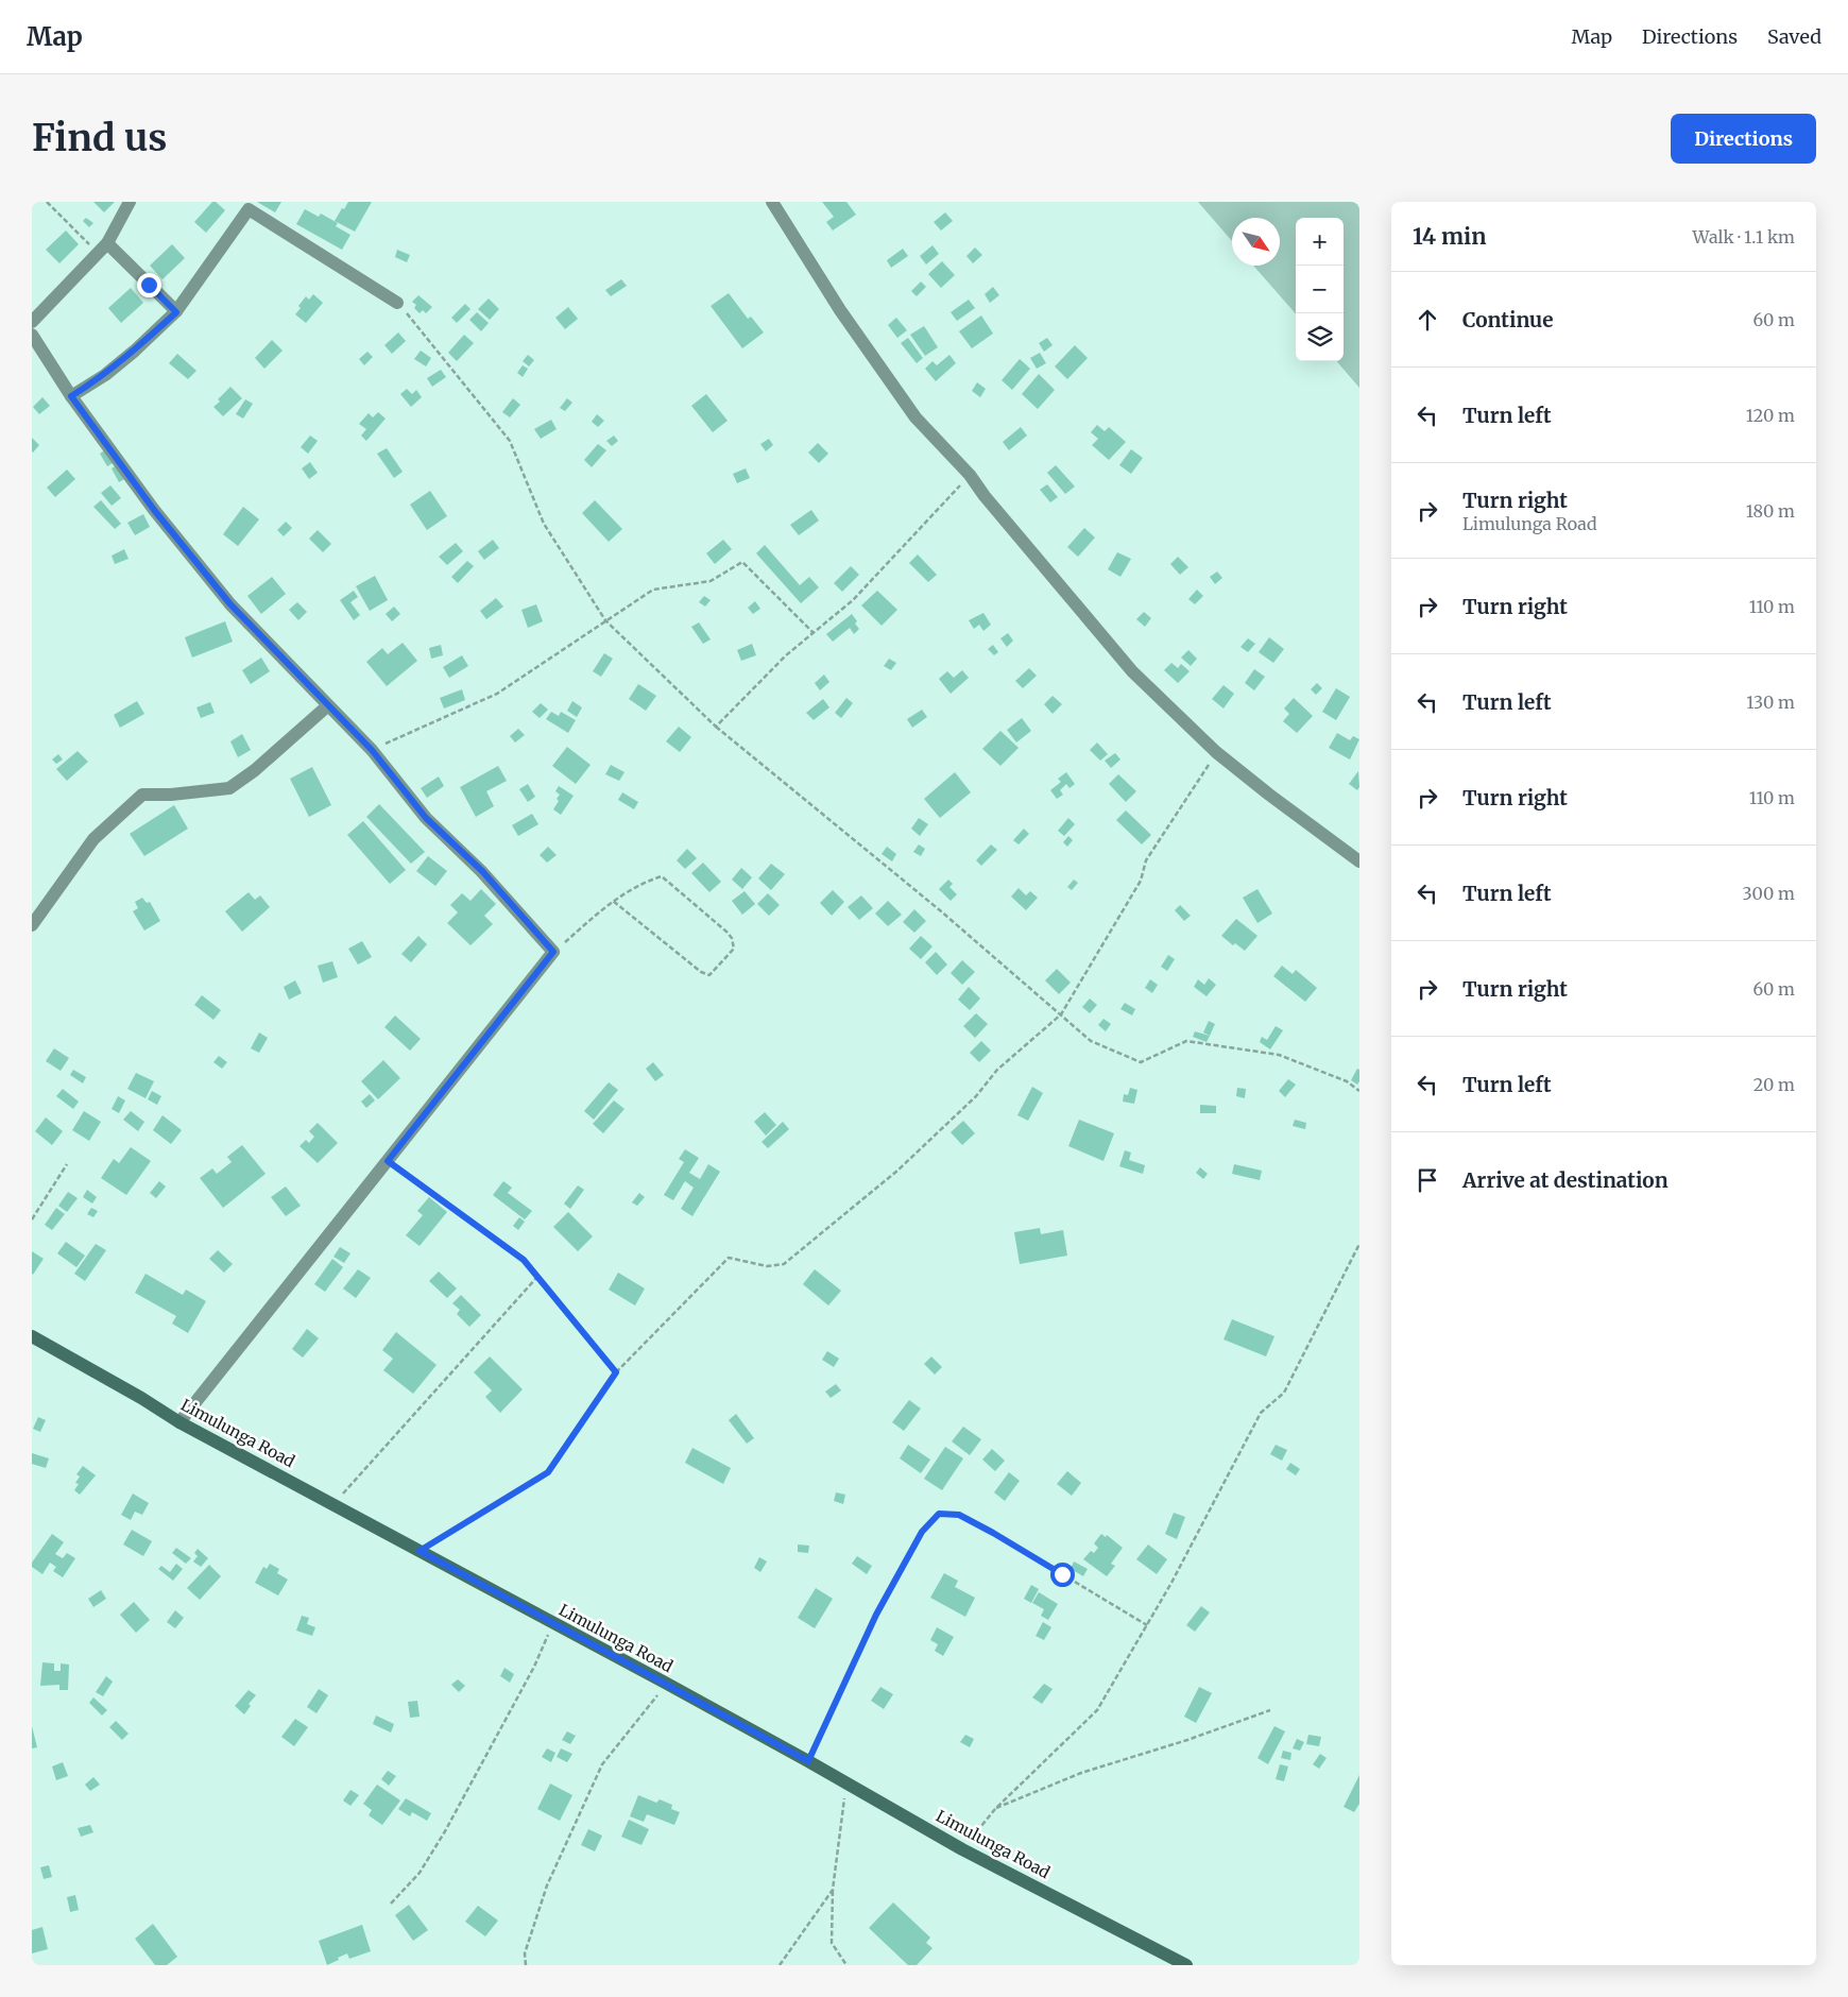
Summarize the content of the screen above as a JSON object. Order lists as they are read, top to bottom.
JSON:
{
  "streets": {
    "main road": ["Limulunga Road"]
  },
  "north": "bottom right",
  "page": {
    "header": "Map",
    "nav": ["Map", "Directions", "Saved"],
    "buttons": "Directions",
    "title": "Find us",
    "heading": ["14 min", "Walk · 1.1 km"],
    "map_buttons": ["+", "−"],
    "list": [
      ["Continue", "60 m"],
      ["Turn left", "120 m"],
      ["Turn right", "Limulunga Road", "180 m"],
      ["Turn right", "110 m"],
      ["Turn left", "130 m"],
      ["Turn right", "110 m"],
      ["Turn left", "300 m"],
      ["Turn right", "60 m"],
      ["Turn left", "20 m"],
      "Arrive at destination"
    ]
  }
}
